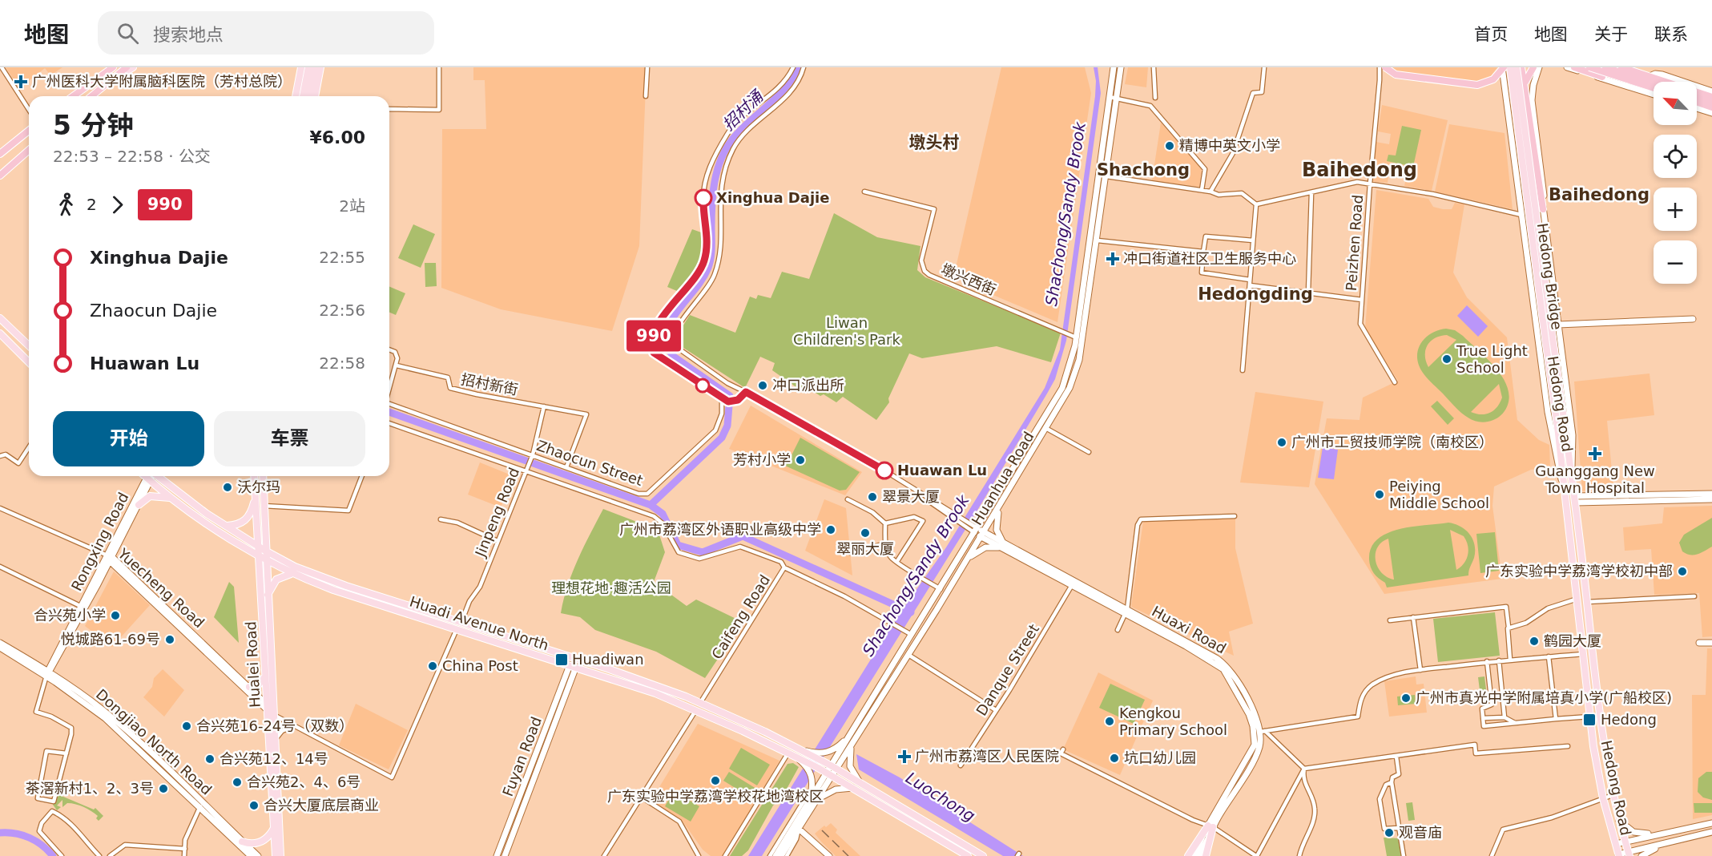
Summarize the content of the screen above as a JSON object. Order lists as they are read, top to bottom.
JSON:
{
  "streets": {
    "main road": [
      "Hedong Bridge",
      "Hedong Road",
      "Huadi Avenue North",
      "Hualei Road"
    ],
    "street": [
      "Peizhen Road",
      "墩兴西街",
      "招村新街",
      "Zhaocun Street",
      "Huanhua Road",
      "Jinpeng Road",
      "Rongxing Road",
      "Yuecheng Road",
      "Caifeng Road",
      "Huaxi Road",
      "Danque Street",
      "Dongjiao North Road",
      "Fuyan Road"
    ]
  },
  "crossings": [
    ["Hedong Bridge", "Hedong Road"],
    ["墩兴西街", "Huanhua Road"],
    ["招村新街", "Zhaocun Street"],
    ["招村新街", "Jinpeng Road"],
    ["Zhaocun Street", "Jinpeng Road"],
    ["Huanhua Road", "Caifeng Road"],
    ["Huanhua Road", "Huadi Avenue North"],
    ["Huanhua Road", "Huaxi Road"],
    ["Jinpeng Road", "Huadi Avenue North"],
    ["Rongxing Road", "Yuecheng Road"],
    ["Rongxing Road", "Huadi Avenue North"],
    ["Rongxing Road", "Dongjiao North Road"],
    ["Yuecheng Road", "Hualei Road"],
    ["Caifeng Road", "Huadi Avenue North"],
    ["Huadi Avenue North", "Hualei Road"],
    ["Huadi Avenue North", "Fuyan Road"],
    ["Huaxi Road", "Danque Street"]
  ],
  "districts": [
    "墩头村",
    "Shachong",
    "Baihedong",
    "Baihedong",
    "Hedongding"
  ],
  "water": ["招村涌", "Shachong/Sandy Brook", "Luochong"],
  "parks": ["Liwan Children's Park", "理想花地·趣活公园"],
  "places": {
    "health": [
      "广州医科大学附属脑科医院（芳村总院）",
      "冲口街道社区卫生服务中心",
      "Guanggang New Town Hospital",
      "广州市荔湾区人民医院"
    ],
    "other": [
      "精博中英文小学",
      "Xinghua Dajie",
      "True Light School",
      "冲口派出所",
      "广州市工贸技师学院（南校区）",
      "芳村小学",
      "Huawan Lu",
      "沃尔玛",
      "Peiying Middle School",
      "翠景大厦",
      "广州市荔湾区外语职业高级中学",
      "翠丽大厦",
      "广东实验中学荔湾学校初中部",
      "合兴苑小学",
      "悦城路61-69号",
      "鹤园大厦",
      "China Post",
      "广州市真光中学附属培真小学(广船校区)",
      "Kengkou Primary School",
      "合兴苑16-24号（双数）",
      "坑口幼儿园",
      "合兴苑12、14号",
      "广东实验中学荔湾学校花地湾校区",
      "合兴苑2、4、6号",
      "茶滘新村1、2、3号",
      "合兴大厦底层商业",
      "观音庙"
    ],
    "transit": ["Huadiwan", "Hedong"]
  },
  "lines": ["bus line 990"],
  "north": "top left",
  "page": {
    "header": "地图",
    "search": "搜索地点",
    "nav": [
      "首页",
      "地图",
      "关于",
      "联系"
    ],
    "on_map": "990",
    "map_buttons": ["+", "−"],
    "heading": ["5 分钟", "22:53 – 22:58 · 公交", "¥6.00"],
    "legs": ["2", "990", "2站"],
    "list": [
      {
        "name": "Xinghua Dajie",
        "value": "22:55"
      },
      {
        "name": "Zhaocun Dajie",
        "value": "22:56"
      },
      {
        "name": "Huawan Lu",
        "value": "22:58"
      }
    ],
    "buttons": ["开始", "车票"]
  }
}
